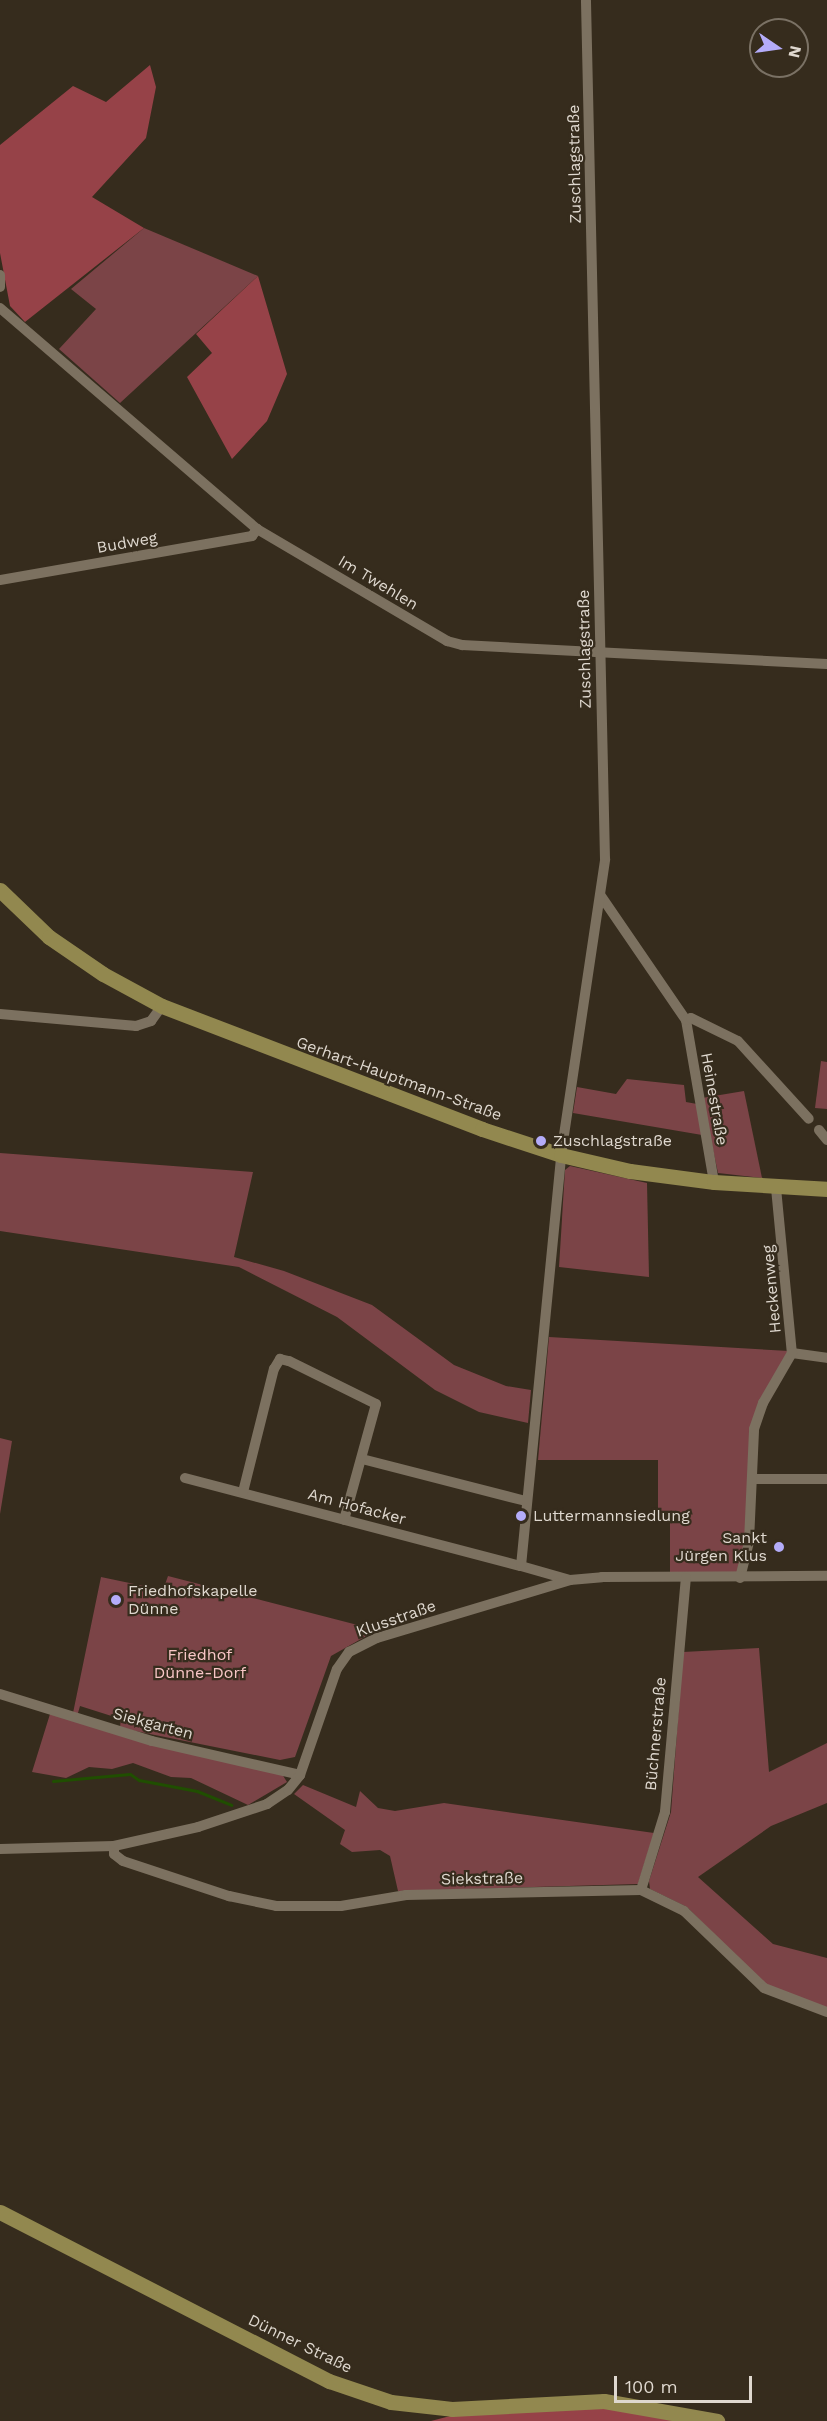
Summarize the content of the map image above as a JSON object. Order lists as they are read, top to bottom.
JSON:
{
  "streets": {
    "street": [
      "Zuschlagstraße",
      "Budweg",
      "Im Twehlen",
      "Gerhart-Hauptmann-Straße",
      "Heinestraße",
      "Heckenweg",
      "Am Hofacker",
      "Klusstraße",
      "Siekgarten",
      "Büchnerstraße",
      "Siekstraße",
      "Dünner Straße"
    ]
  },
  "crossings": [
    ["Zuschlagstraße", "Im Twehlen"],
    ["Zuschlagstraße", "Gerhart-Hauptmann-Straße"],
    ["Zuschlagstraße", "Heinestraße"],
    ["Zuschlagstraße", "Am Hofacker"],
    ["Budweg", "Im Twehlen"],
    ["Gerhart-Hauptmann-Straße", "Heinestraße"],
    ["Gerhart-Hauptmann-Straße", "Heckenweg"],
    ["Klusstraße", "Siekgarten"],
    ["Klusstraße", "Büchnerstraße"],
    ["Klusstraße", "Siekstraße"],
    ["Büchnerstraße", "Siekstraße"]
  ],
  "parks": ["Friedhof Dünne-Dorf"],
  "places": [
    "Zuschlagstraße",
    "Luttermannsiedlung",
    "Sankt Jürgen Klus",
    "Friedhofskapelle Dünne"
  ],
  "scale_bar": "100 m",
  "north": "right"
}
